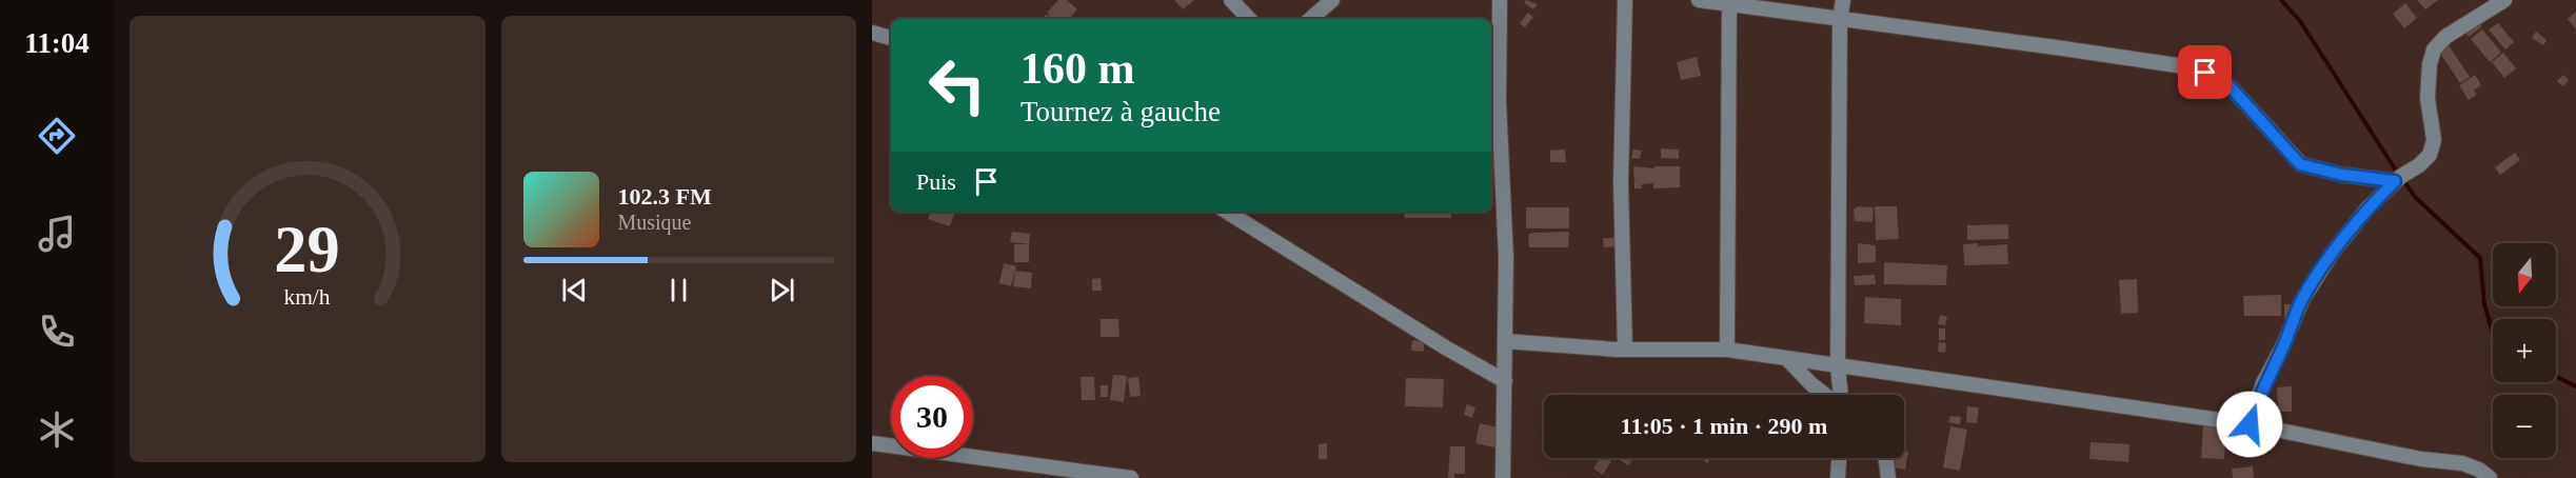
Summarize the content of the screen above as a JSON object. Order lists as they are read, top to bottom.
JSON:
{
  "north": "bottom",
  "page": {
    "tabs": "11:04",
    "turn": ["160 m", "Tournez à gauche"],
    "then": "Puis",
    "song": ["102.3 FM", "Musique"],
    "map_buttons": ["+", "−"],
    "limit": "30",
    "trip": "11:05 · 1 min · 290 m",
    "gauge": ["29", "km/h"]
  }
}
